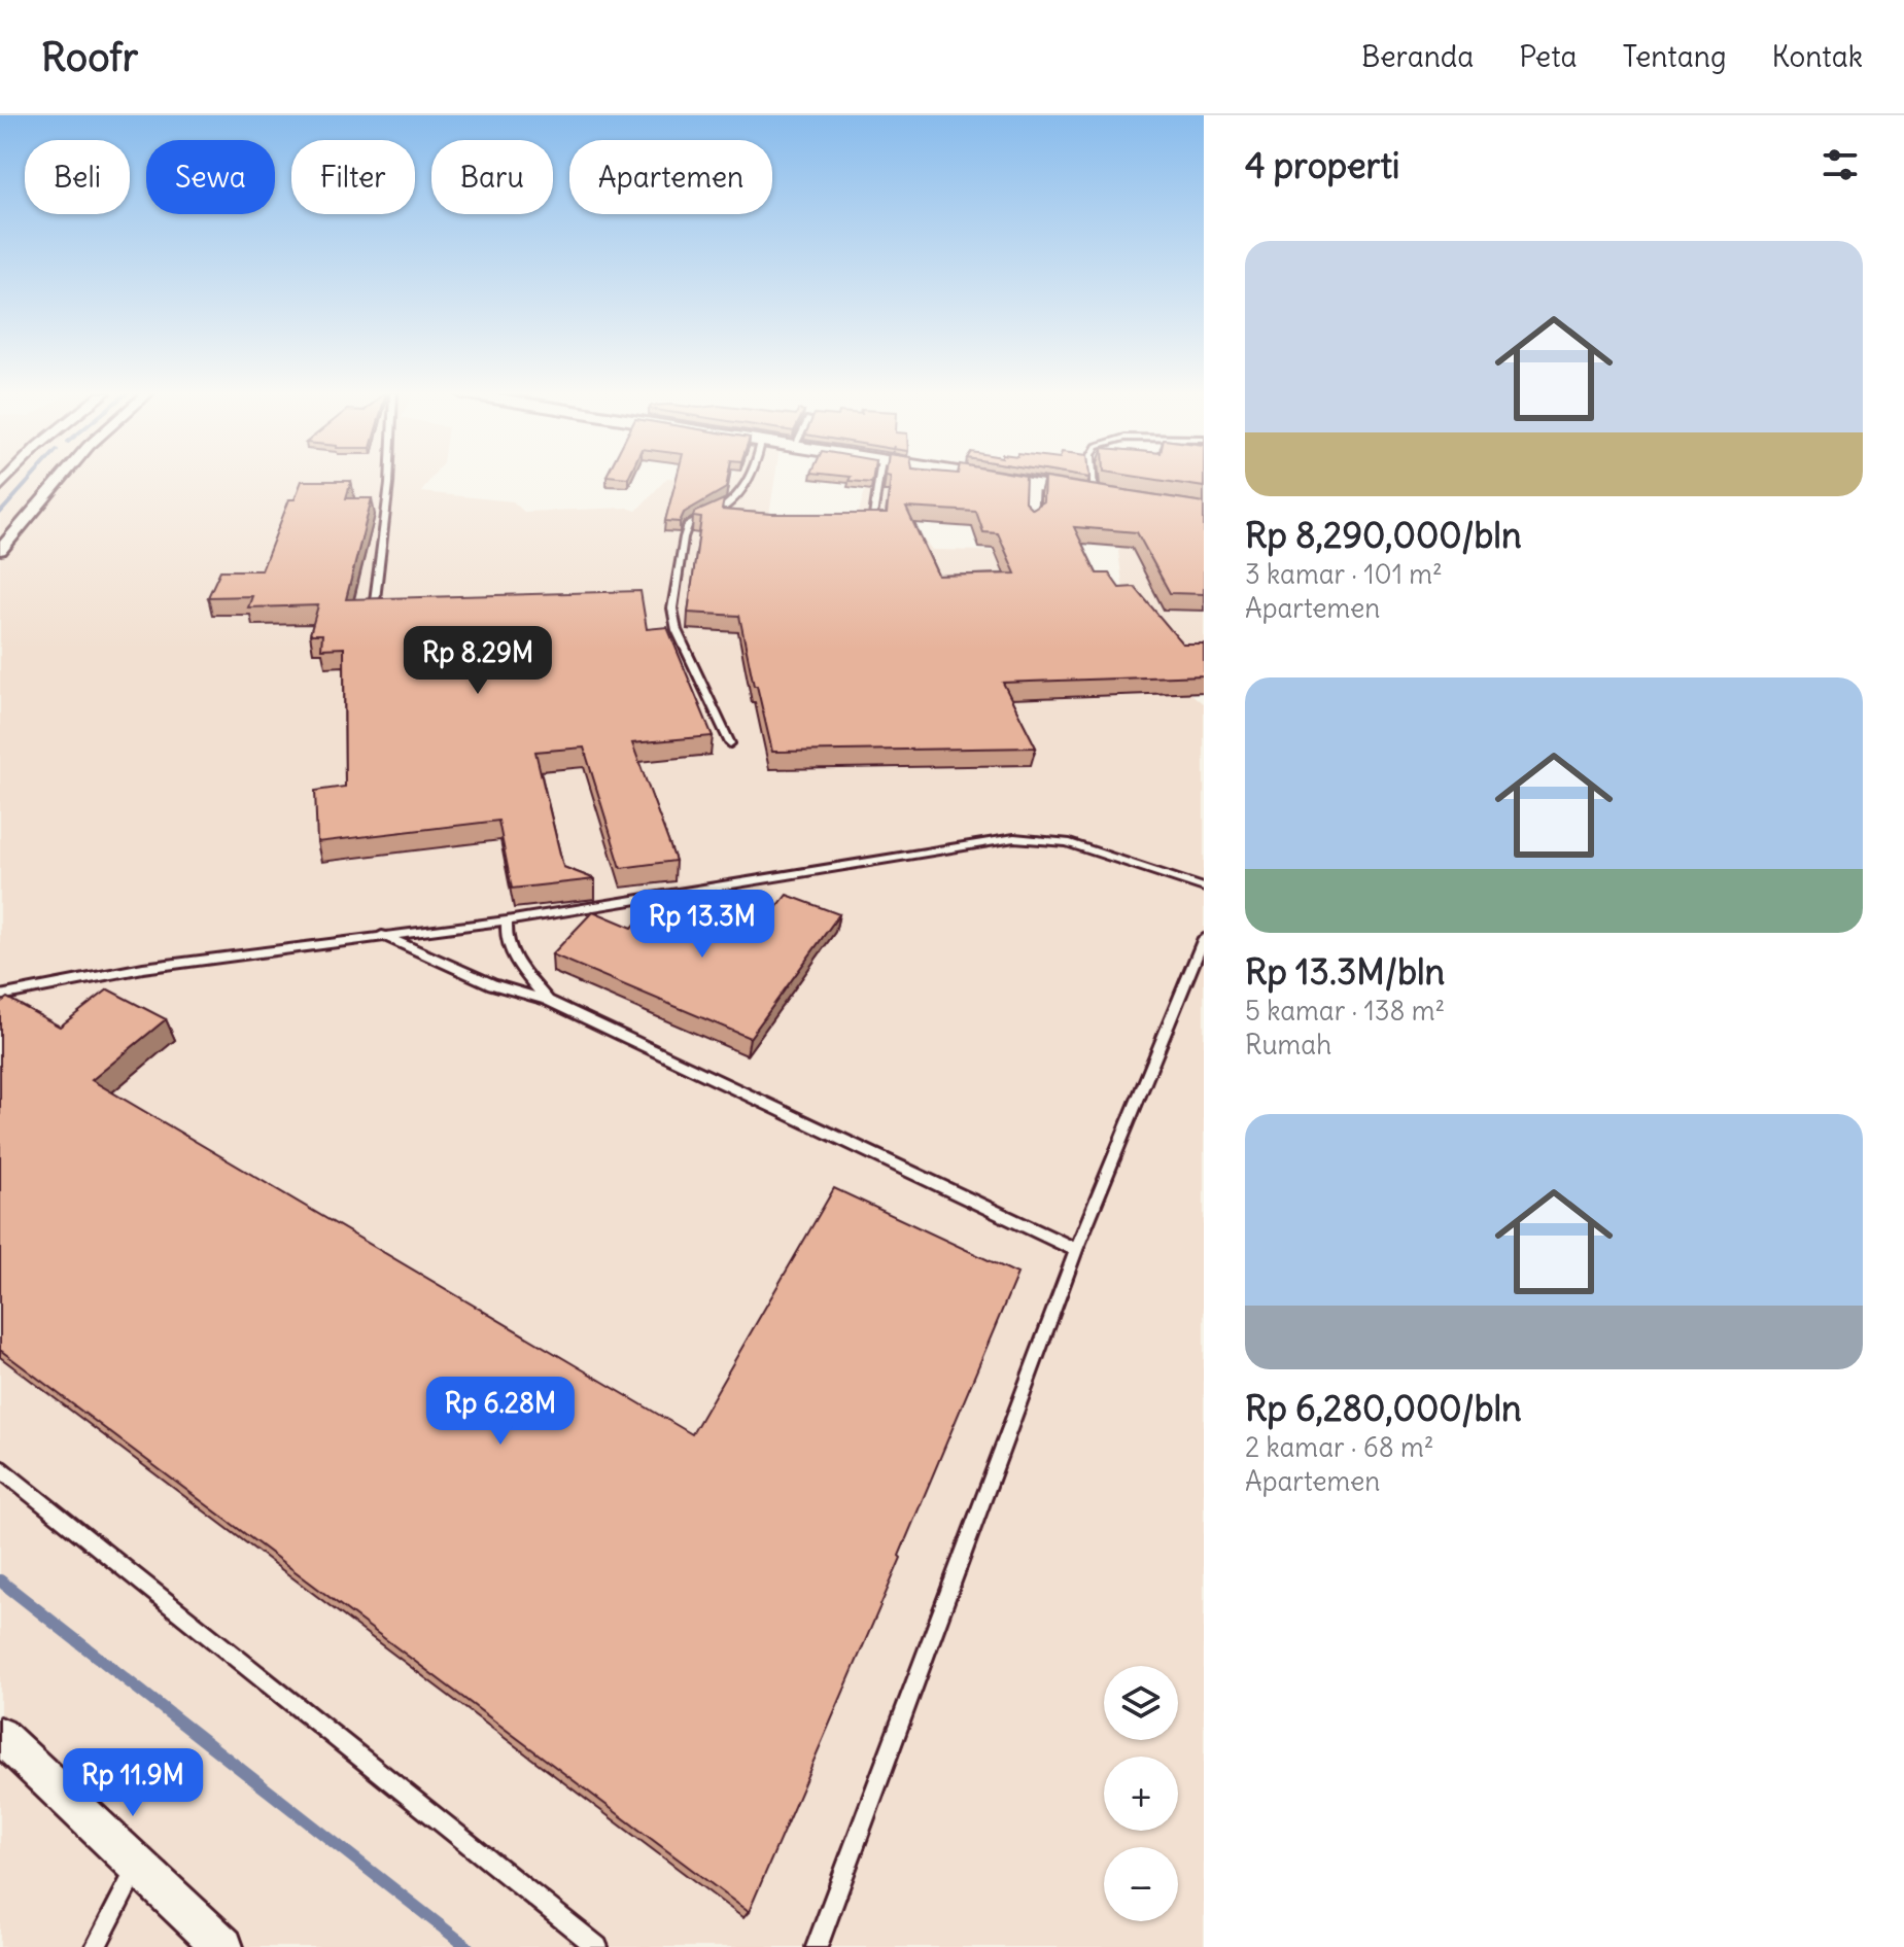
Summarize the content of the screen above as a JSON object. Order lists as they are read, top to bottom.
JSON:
{
  "page": {
    "header": "Roofr",
    "nav": [
      "Beranda",
      "Peta",
      "Tentang",
      "Kontak"
    ],
    "heading": "4 properti",
    "chip": [
      "Beli",
      "Sewa",
      "Filter",
      "Baru",
      "Apartemen"
    ],
    "list": [
      {
        "name": "Rp 8,290,000/bln",
        "note": "3 kamar · 101 m² · Apartemen"
      },
      {
        "name": "Rp 13.3M/bln",
        "note": "5 kamar · 138 m² · Rumah"
      },
      {
        "name": "Rp 6,280,000/bln",
        "note": "2 kamar · 68 m² · Apartemen"
      }
    ],
    "price": [
      "Rp 8.29M",
      "Rp 13.3M",
      "Rp 6.28M",
      "Rp 11.9M"
    ],
    "map_buttons": ["+", "−"]
  }
}
